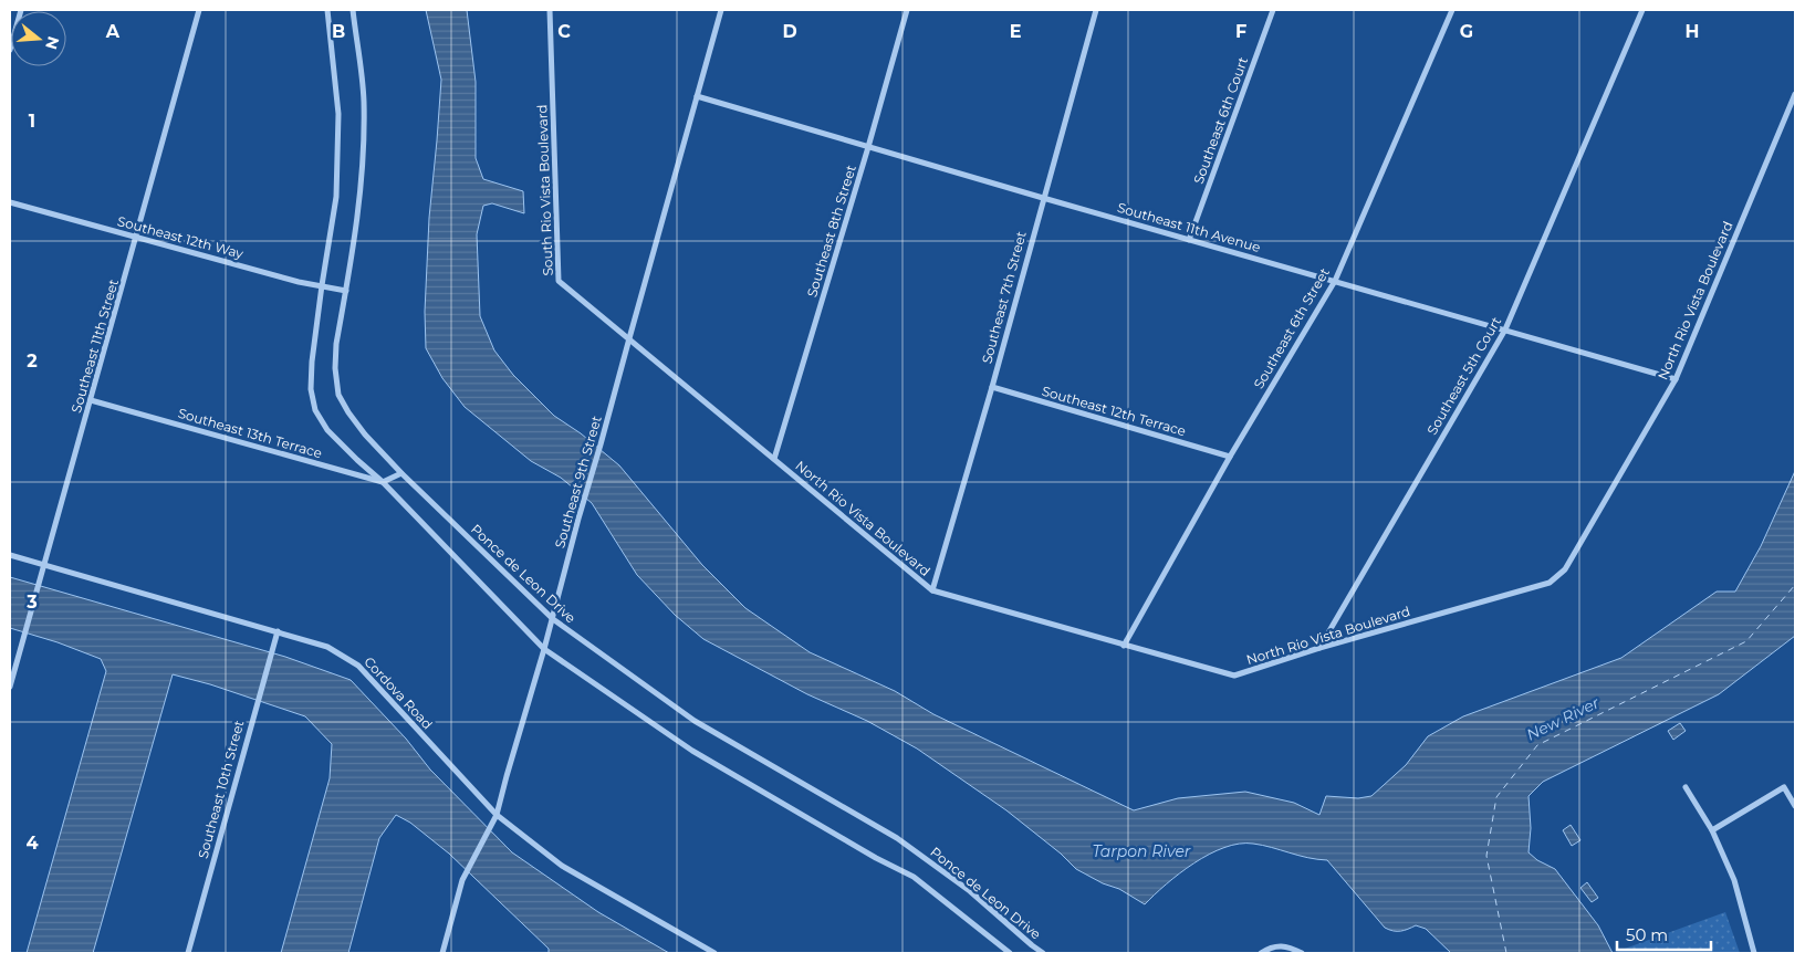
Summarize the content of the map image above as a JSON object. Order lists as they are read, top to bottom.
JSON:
{
  "streets": {
    "street": [
      "Southeast 6th Court",
      "South Rio Vista Boulevard",
      "Southeast 11th Avenue",
      "Southeast 8th Street",
      "Southeast 12th Way",
      "Southeast 7th Street",
      "North Rio Vista Boulevard",
      "Southeast 6th Street",
      "Southeast 11th Street",
      "Southeast 5th Court",
      "Southeast 12th Terrace",
      "Southeast 13th Terrace",
      "Southeast 9th Street",
      "Ponce de Leon Drive",
      "Cordova Road",
      "Southeast 10th Street"
    ]
  },
  "crossings": [
    ["Southeast 6th Court", "Southeast 11th Avenue"],
    ["South Rio Vista Boulevard", "North Rio Vista Boulevard"],
    ["South Rio Vista Boulevard", "Southeast 9th Street"],
    ["Southeast 11th Avenue", "Southeast 8th Street"],
    ["Southeast 11th Avenue", "Southeast 7th Street"],
    ["Southeast 11th Avenue", "North Rio Vista Boulevard"],
    ["Southeast 11th Avenue", "Southeast 6th Street"],
    ["Southeast 11th Avenue", "Southeast 5th Court"],
    ["Southeast 11th Avenue", "Southeast 9th Street"],
    ["Southeast 8th Street", "North Rio Vista Boulevard"],
    ["Southeast 12th Way", "Southeast 11th Street"],
    ["Southeast 12th Way", "Ponce de Leon Drive"],
    ["Southeast 7th Street", "North Rio Vista Boulevard"],
    ["Southeast 7th Street", "Southeast 12th Terrace"],
    ["North Rio Vista Boulevard", "Southeast 6th Street"],
    ["North Rio Vista Boulevard", "Southeast 5th Court"],
    ["North Rio Vista Boulevard", "Southeast 9th Street"],
    ["Southeast 6th Street", "Southeast 12th Terrace"],
    ["Southeast 11th Street", "Southeast 13th Terrace"],
    ["Southeast 11th Street", "Cordova Road"],
    ["Southeast 9th Street", "Ponce de Leon Drive"],
    ["Southeast 9th Street", "Cordova Road"],
    ["Cordova Road", "Southeast 10th Street"]
  ],
  "water": ["New River", "Tarpon River"],
  "scale_bar": "50 m",
  "north": "right",
  "grid": {
    "columns": [
      "A",
      "B",
      "C",
      "D",
      "E",
      "F",
      "G",
      "H"
    ],
    "rows": [
      "1",
      "2",
      "3",
      "4"
    ]
  }
}
